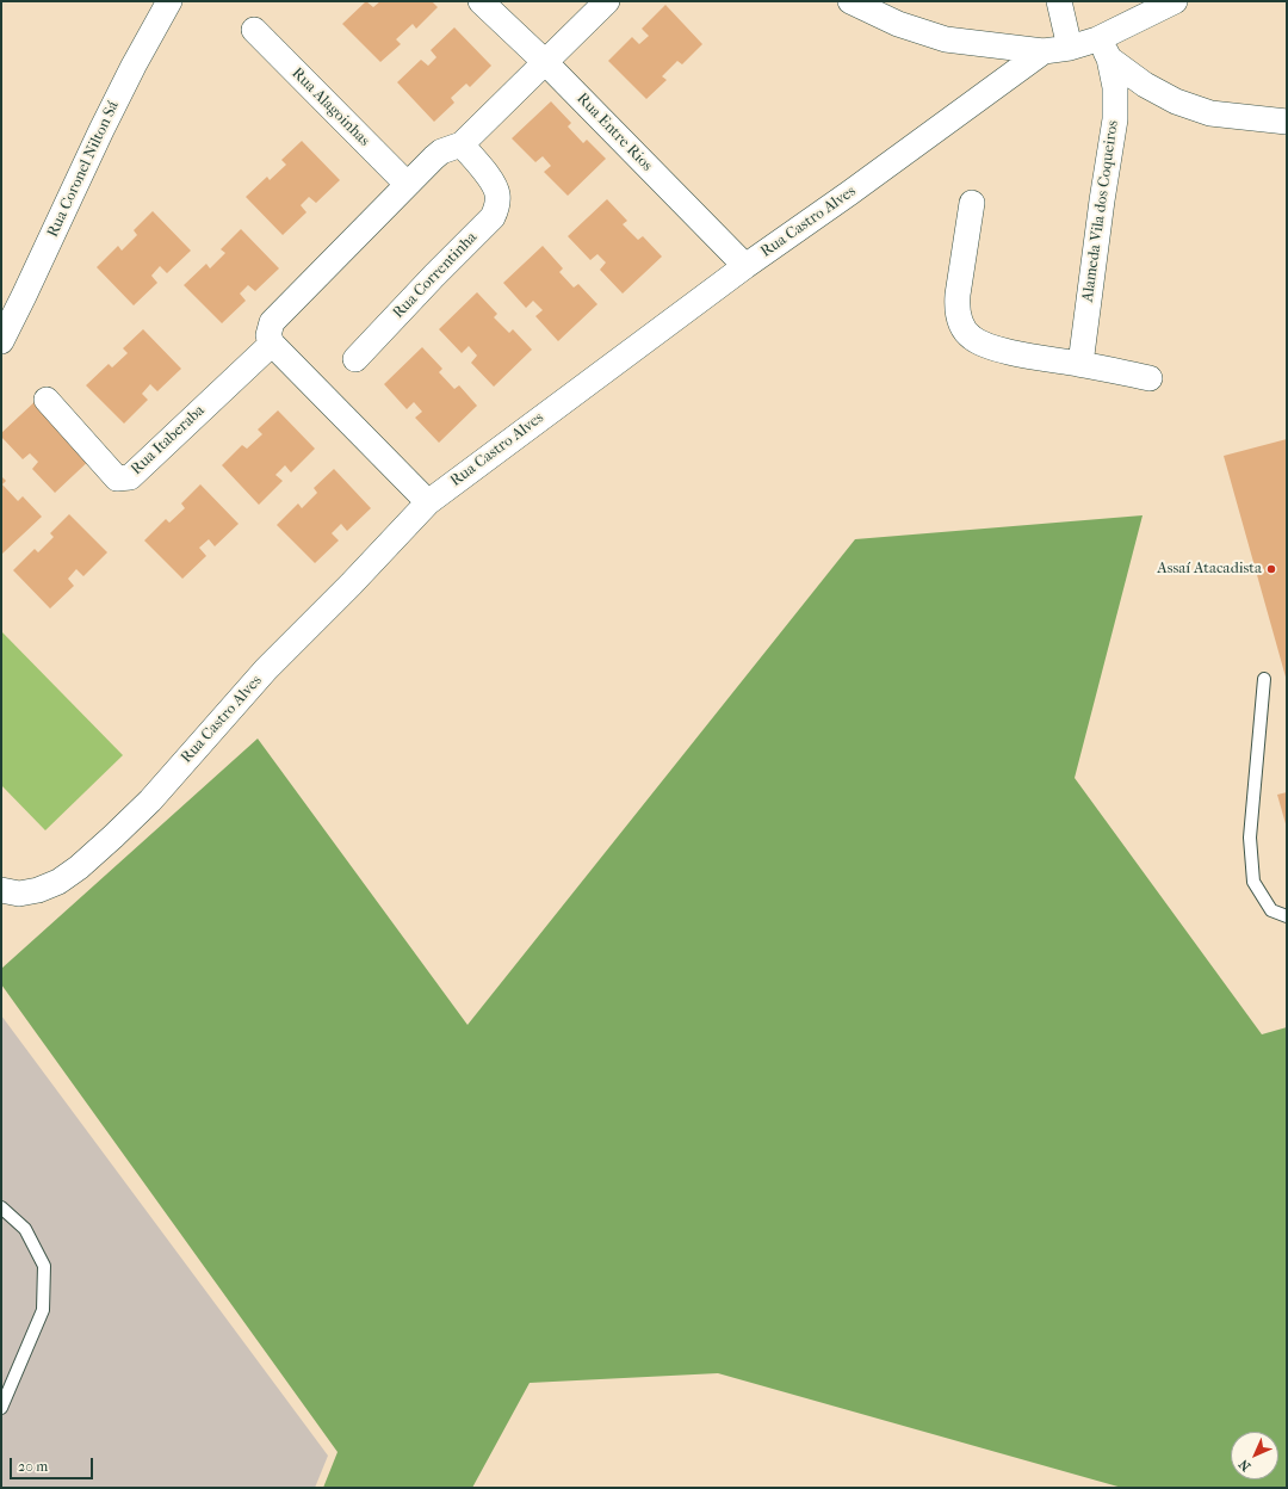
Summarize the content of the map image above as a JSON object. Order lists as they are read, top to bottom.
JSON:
{
  "streets": {
    "street": [
      "Rua Alagoinhas",
      "Rua Entre Rios",
      "Rua Coronel Nilton Sá",
      "Alameda Vila dos Coqueiros",
      "Rua Castro Alves",
      "Rua Correntinha",
      "Rua Itaberaba"
    ]
  },
  "crossings": [
    ["Rua Entre Rios", "Rua Castro Alves"]
  ],
  "places": ["Assaí Atacadista"],
  "scale_bar": "20 m",
  "north": "bottom left"
}
